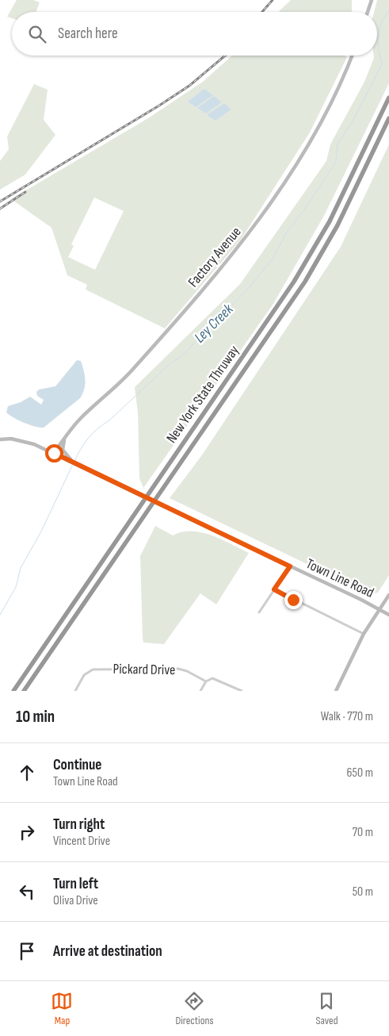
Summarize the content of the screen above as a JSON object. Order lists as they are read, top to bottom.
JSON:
{
  "streets": {
    "highway": ["New York State Thruway"],
    "street": ["Factory Avenue", "Town Line Road", "Pickard Drive"]
  },
  "water": ["Ley Creek"],
  "page": {
    "search": "Search here",
    "heading": ["10 min", "Walk · 770 m"],
    "list": [
      ["Continue", "Town Line Road", "650 m"],
      ["Turn right", "Vincent Drive", "70 m"],
      ["Turn left", "Oliva Drive", "50 m"],
      "Arrive at destination"
    ],
    "nav": ["Map", "Directions", "Saved"]
  }
}
